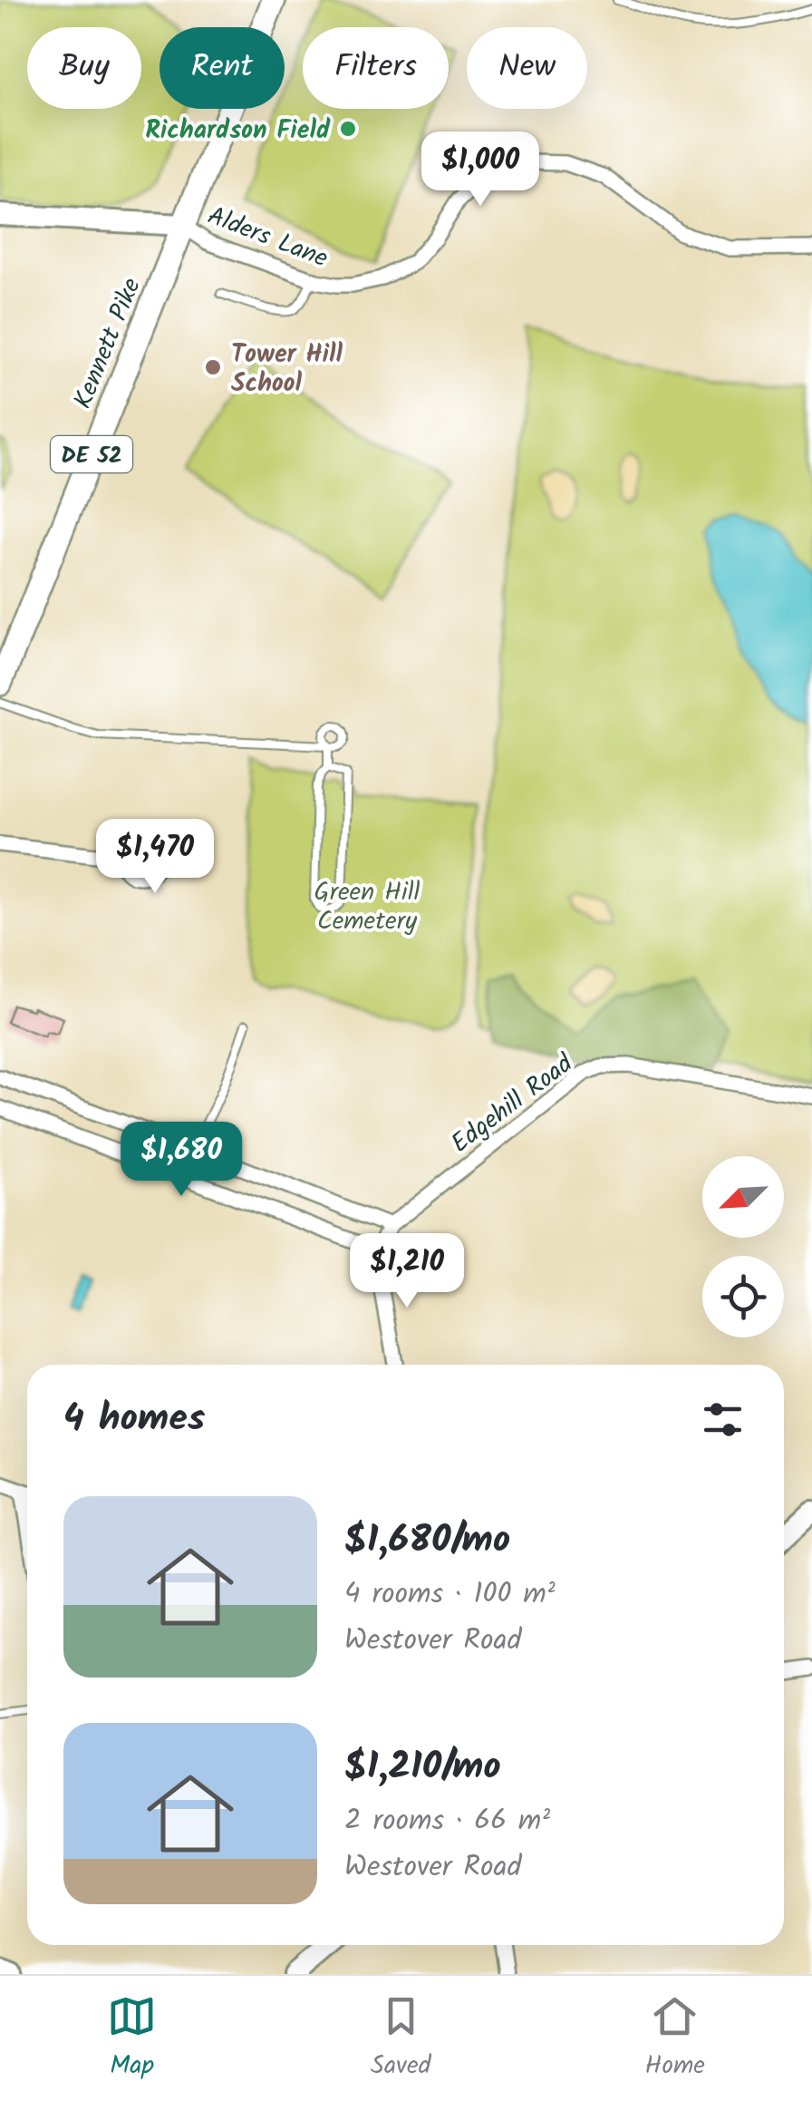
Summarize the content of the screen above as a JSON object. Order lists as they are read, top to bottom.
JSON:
{
  "streets": {
    "main road": ["Kennett Pike", "DE 52"],
    "street": ["Alders Lane", "Edgehill Road"]
  },
  "crossings": [
    ["Alders Lane", "Kennett Pike"],
    ["Alders Lane", "DE 52"],
    ["Kennett Pike", "DE 52"]
  ],
  "parks": ["Green Hill Cemetery"],
  "places": ["Richardson Field", "Tower Hill School"],
  "north": "bottom left",
  "page": {
    "chip": [
      "Buy",
      "Rent",
      "Filters",
      "New"
    ],
    "price": [
      "$1,000",
      "$1,470",
      "$1,680",
      "$1,210"
    ],
    "heading": "4 homes",
    "list": [
      {
        "name": "$1,680/mo",
        "note": "4 rooms · 100 m² · Westover Road"
      },
      {
        "name": "$1,210/mo",
        "note": "2 rooms · 66 m² · Westover Road"
      }
    ],
    "tabs": ["Map", "Saved", "Home"]
  }
}
